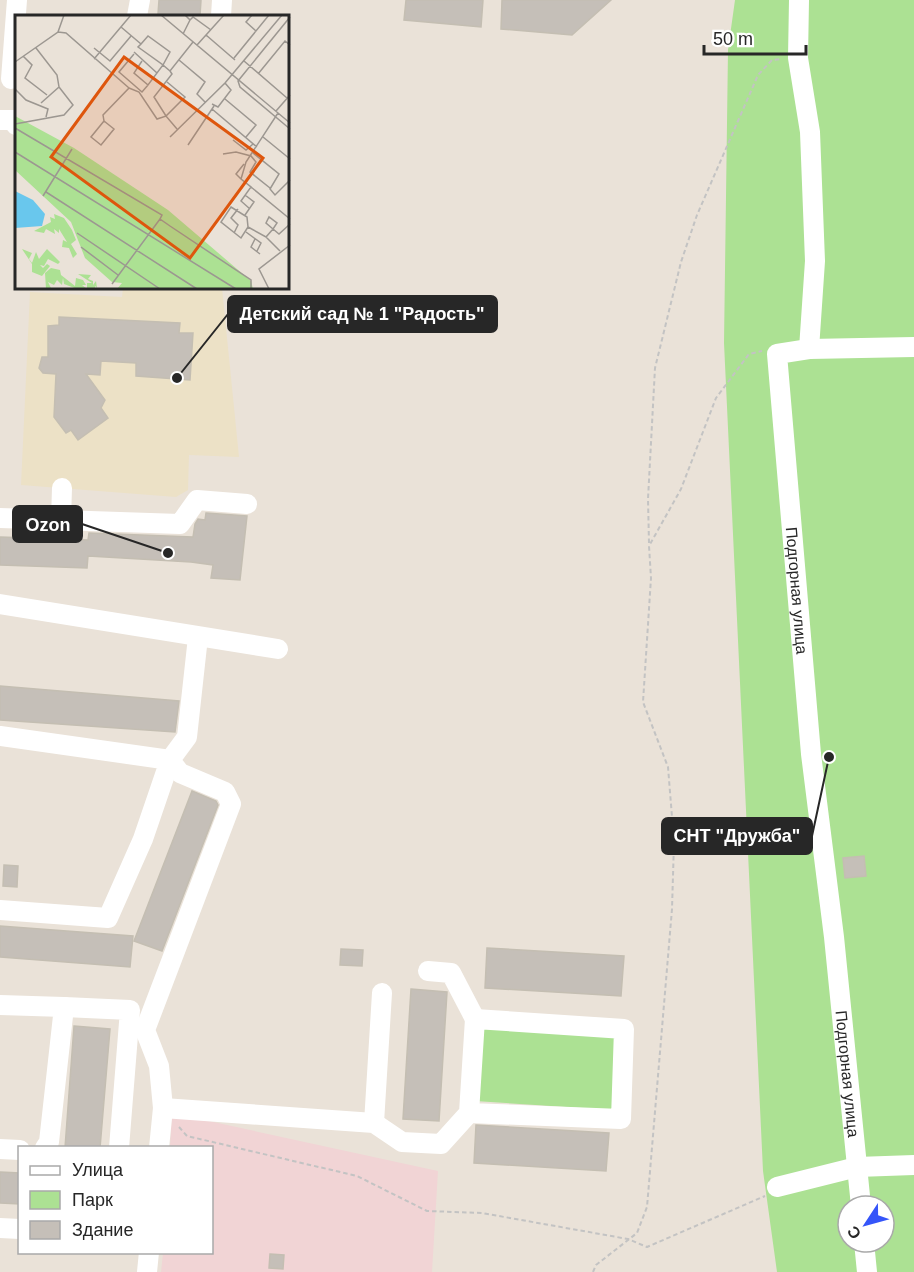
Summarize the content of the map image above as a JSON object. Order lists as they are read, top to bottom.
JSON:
{
  "streets": {
    "street": ["Подгорная улица"]
  },
  "places": ["Детский сад № 1 \"Радость\"", "Ozon", "СНТ \"Дружба\""],
  "legend": ["Улица", "Парк", "Здание"],
  "scale_bar": "50 m",
  "north": "bottom left"
}
